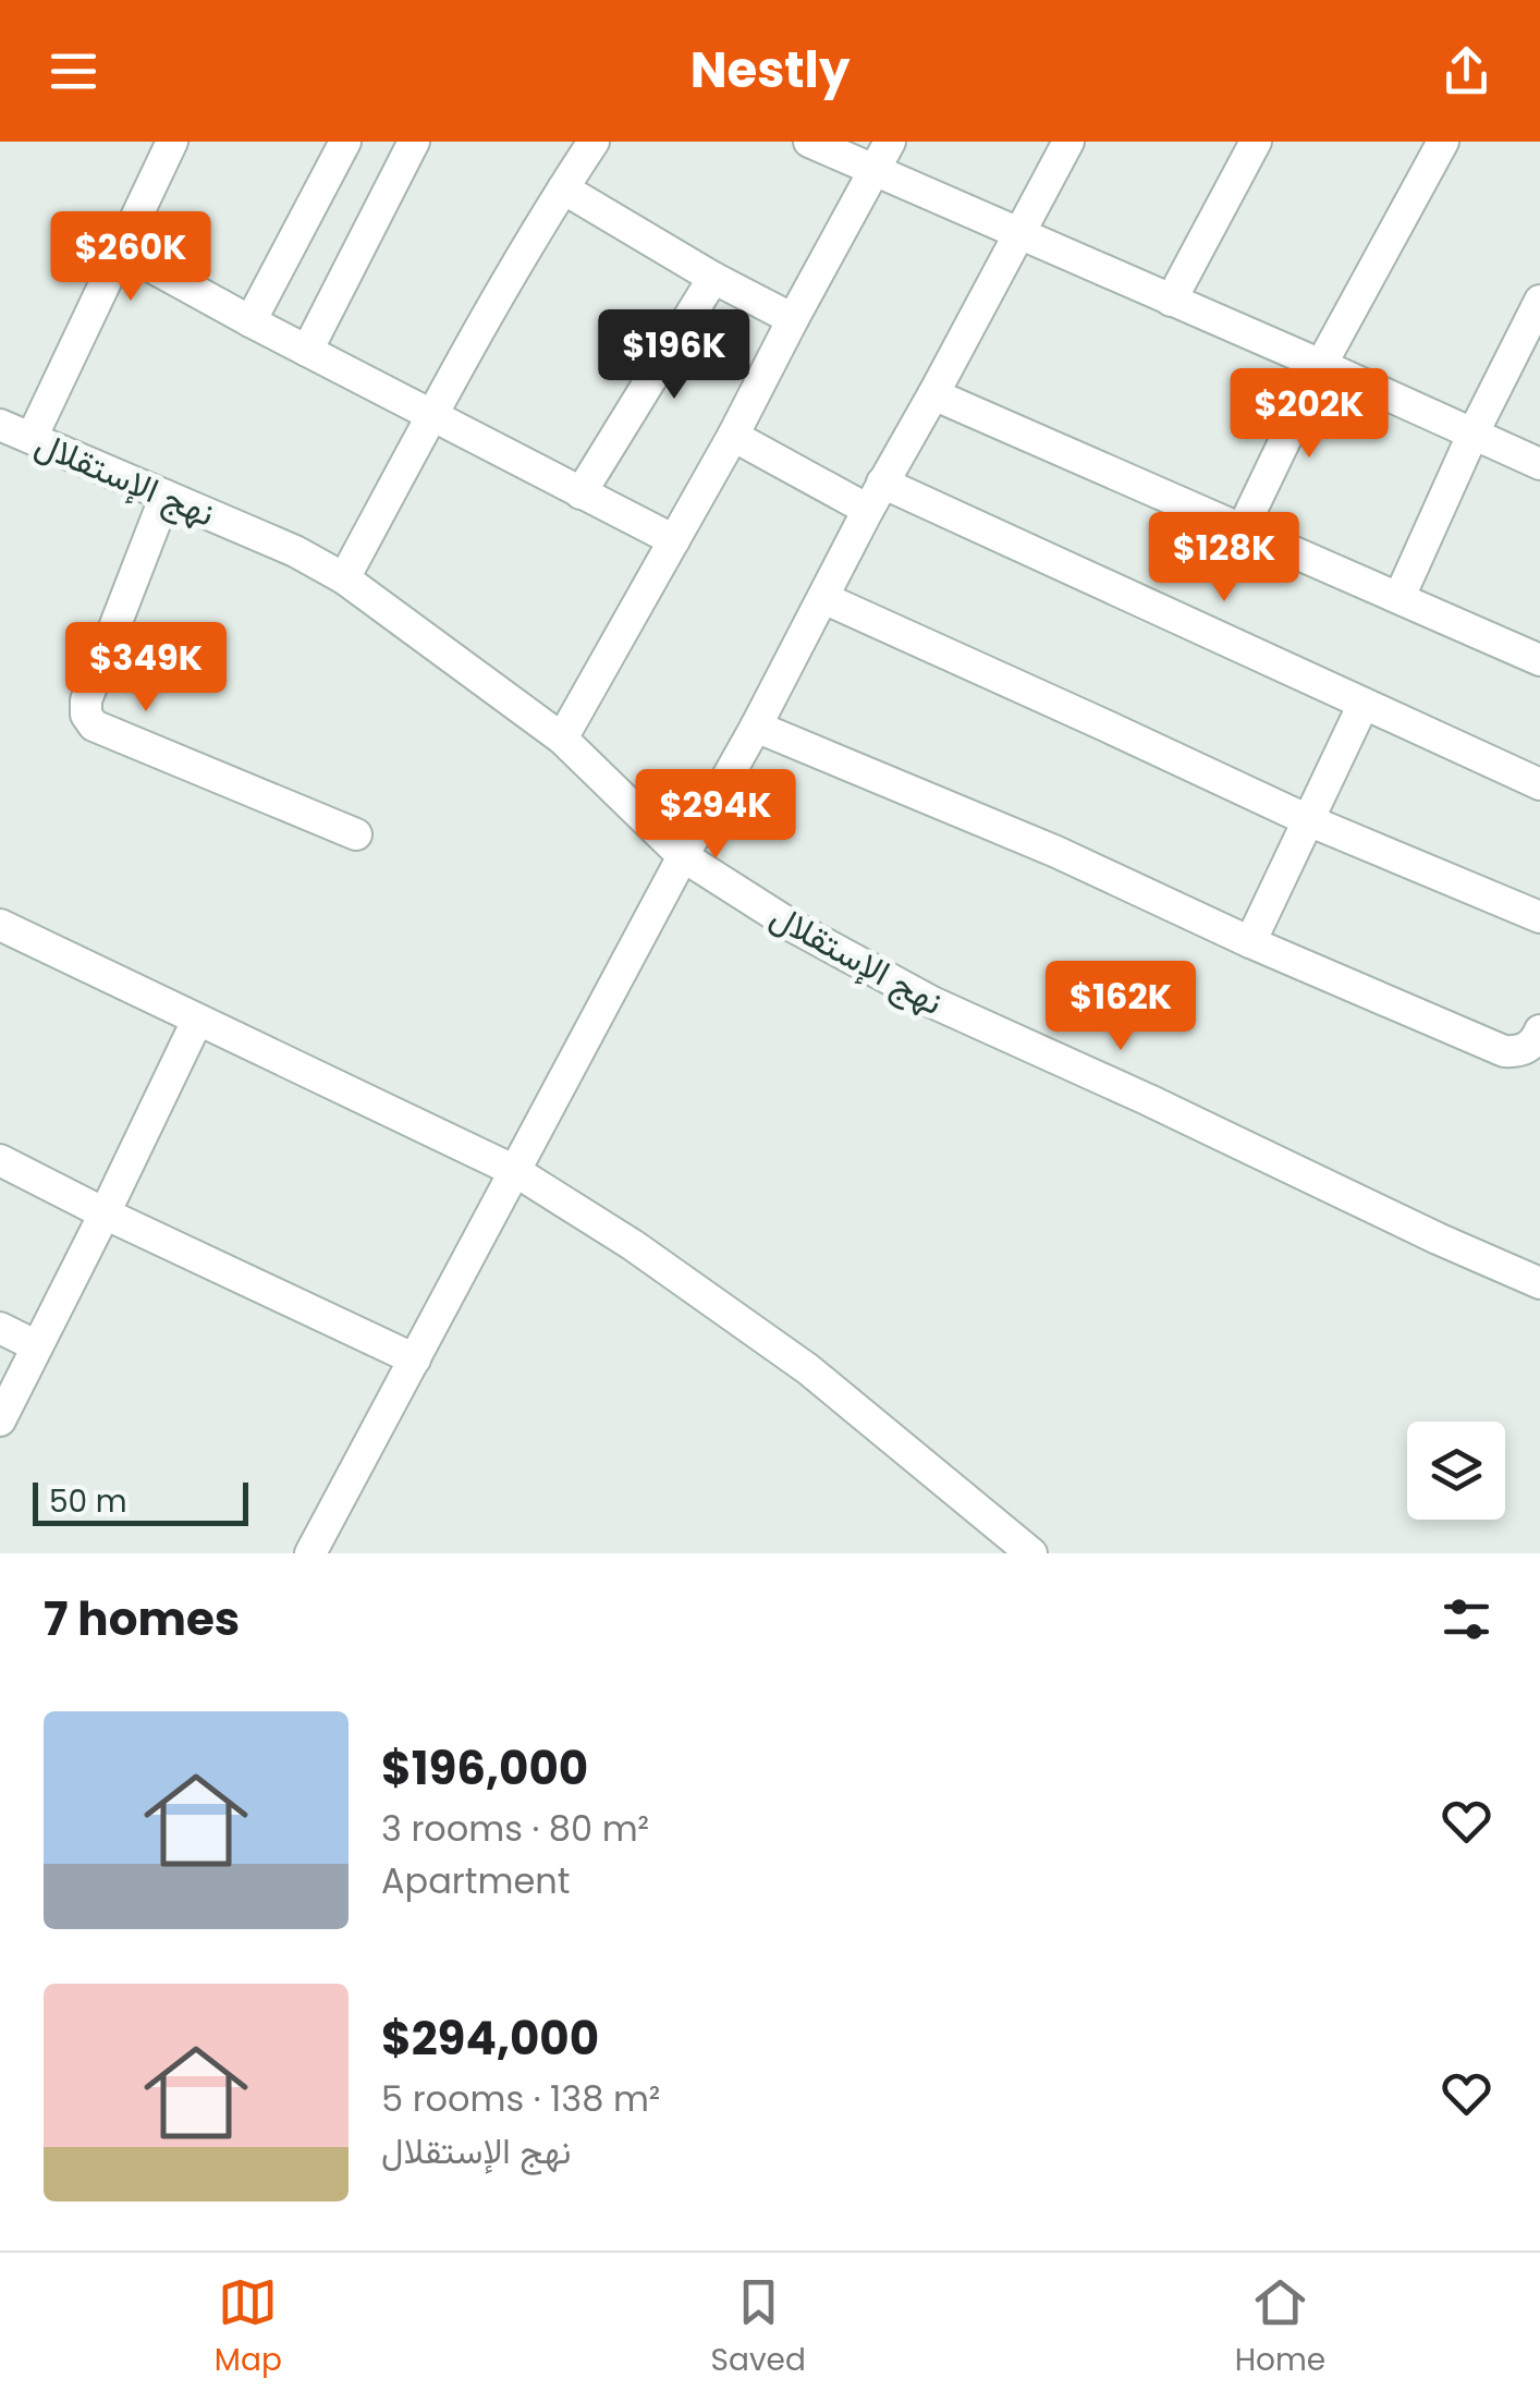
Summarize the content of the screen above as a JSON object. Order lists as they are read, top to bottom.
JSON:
{
  "streets": {
    "street": ["نهج الإستقلال"]
  },
  "scale_bar": "50 m",
  "page": {
    "header": "Nestly",
    "price": [
      "$260K",
      "$196K",
      "$202K",
      "$128K",
      "$349K",
      "$294K",
      "$162K"
    ],
    "scale": "50 m",
    "heading": "7 homes",
    "list": [
      {
        "name": "$196,000",
        "note": "3 rooms · 80 m² · Apartment"
      },
      {
        "name": "$294,000",
        "note": "5 rooms · 138 m² · نهج الإستقلال"
      }
    ],
    "tabs": ["Map", "Saved", "Home"]
  }
}
